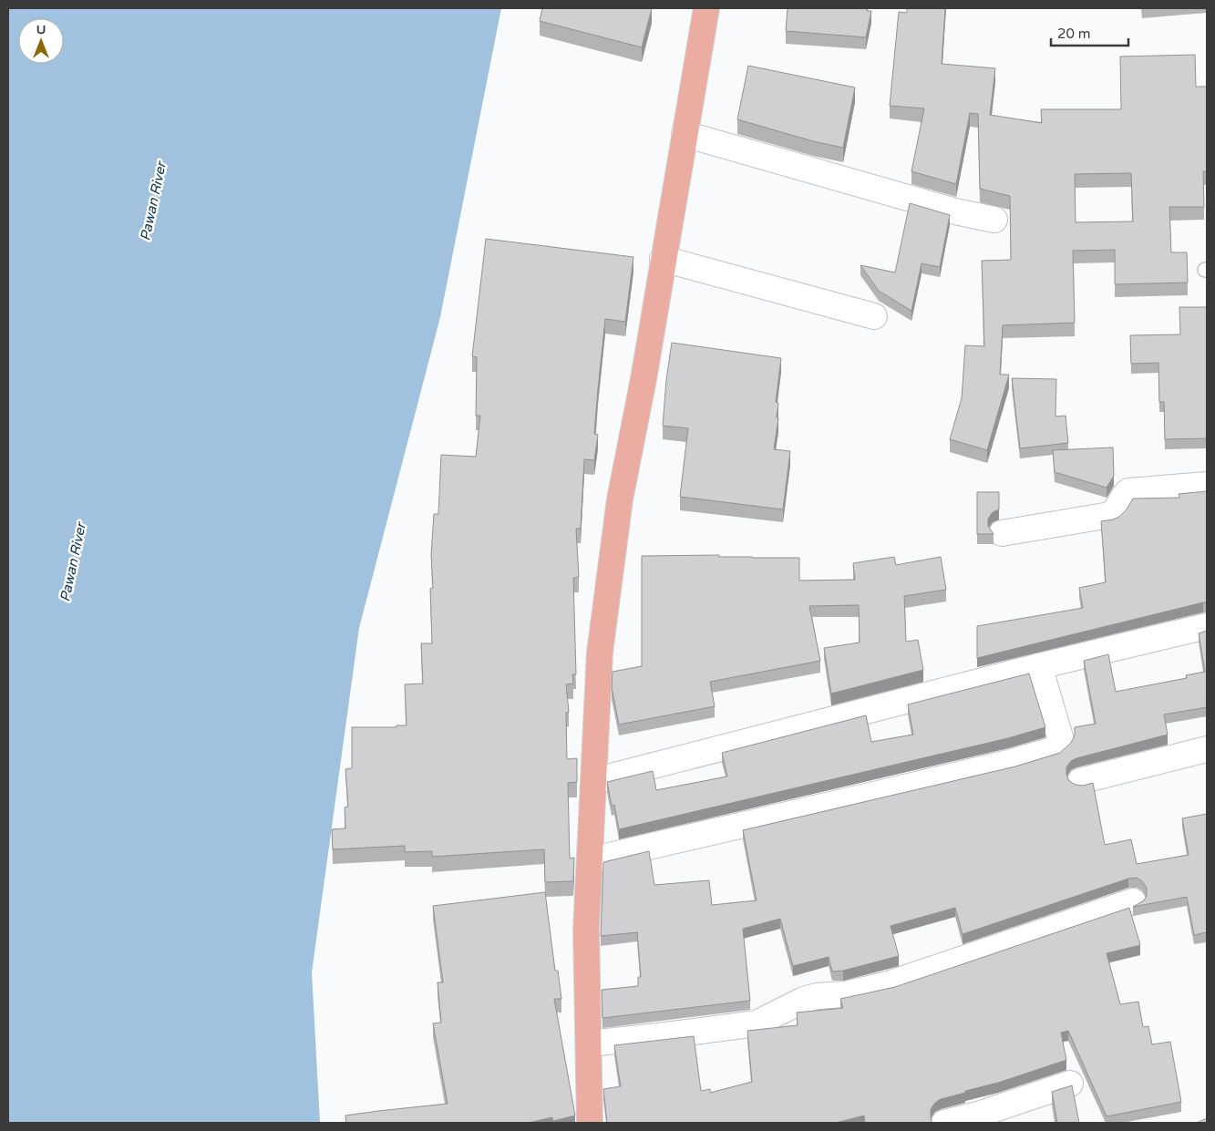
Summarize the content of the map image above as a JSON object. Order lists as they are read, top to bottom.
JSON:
{
  "water": ["Pawan River"],
  "scale_bar": "20 m",
  "north": "top"
}
